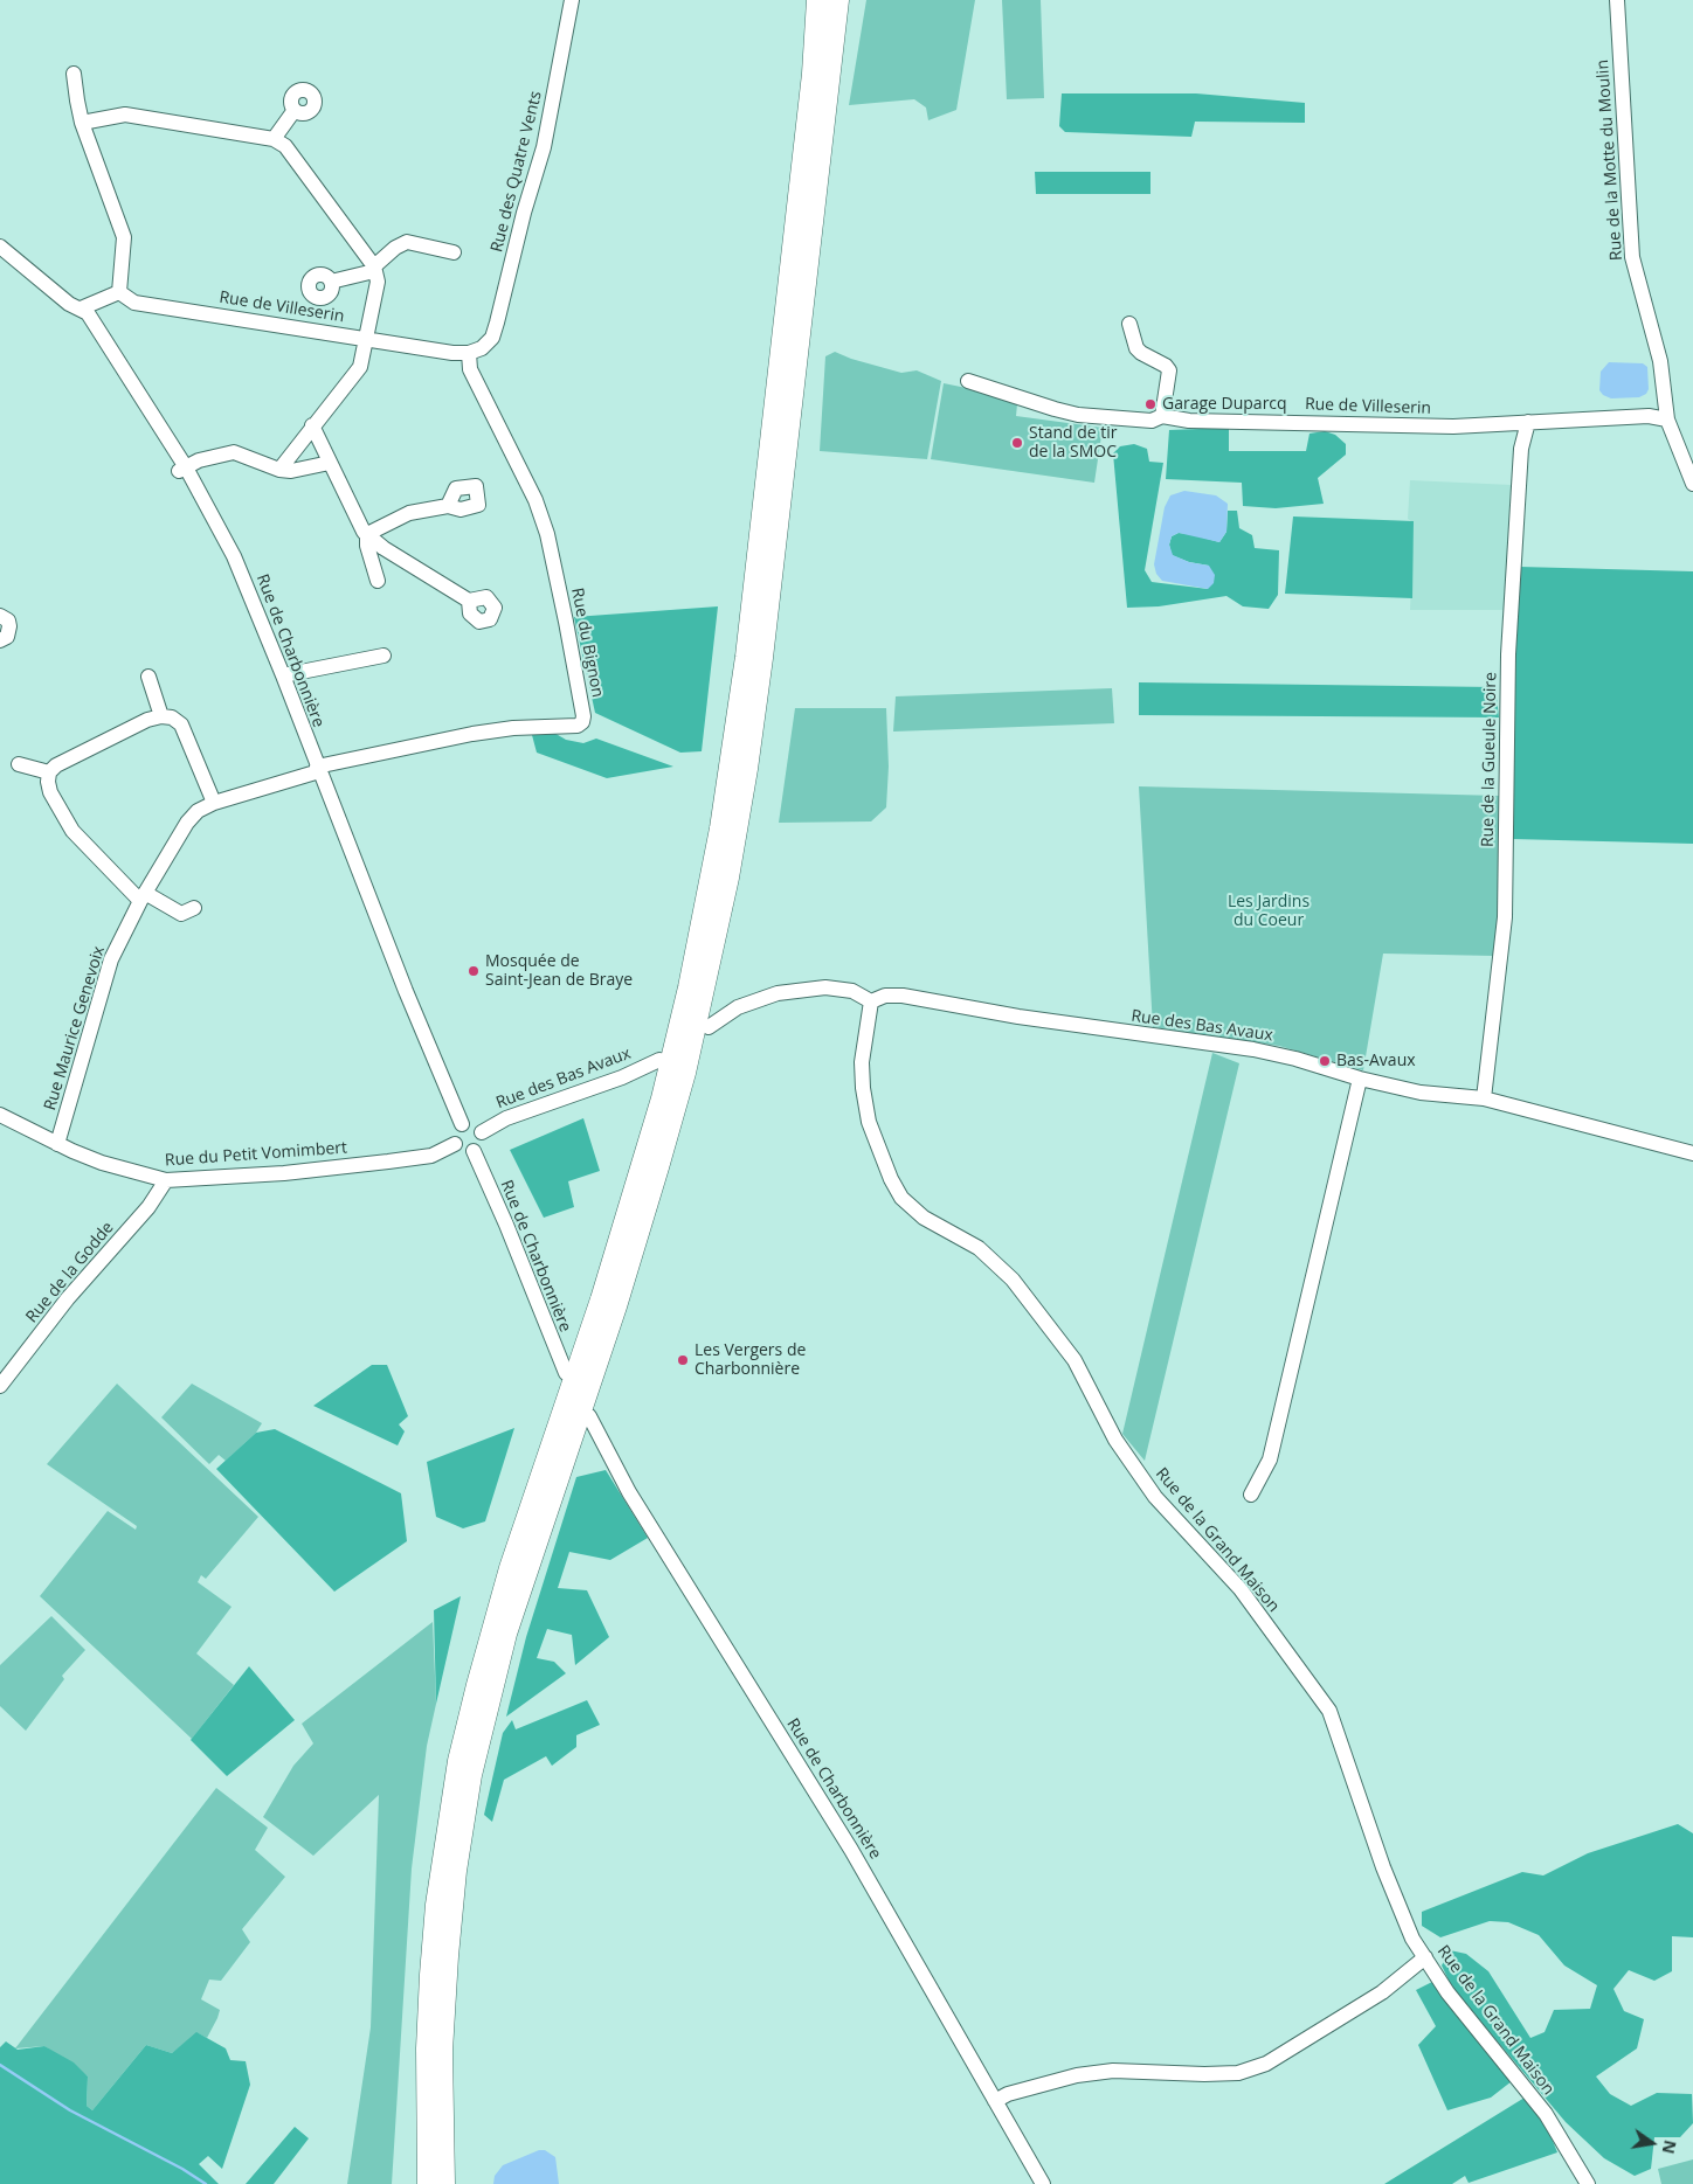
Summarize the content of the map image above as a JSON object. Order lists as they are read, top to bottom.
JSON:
{
  "streets": {
    "street": [
      "Rue de la Motte du Moulin",
      "Rue des Quatre Vents",
      "Rue de Villeserin",
      "Rue du Bignon",
      "Rue de Charbonnière",
      "Rue de la Gueule Noire",
      "Rue des Bas Avaux",
      "Rue Maurice Genevoix",
      "Rue du Petit Vomimbert",
      "Rue de la Godde",
      "Rue de la Grand Maison"
    ]
  },
  "crossings": [
    ["Rue de la Motte du Moulin", "Rue de Villeserin"],
    ["Rue des Quatre Vents", "Rue de Villeserin"],
    ["Rue des Quatre Vents", "Rue du Bignon"],
    ["Rue de Villeserin", "Rue du Bignon"],
    ["Rue de Villeserin", "Rue de la Gueule Noire"],
    ["Rue du Bignon", "Rue de Charbonnière"],
    ["Rue du Bignon", "Rue Maurice Genevoix"],
    ["Rue de Charbonnière", "Rue des Bas Avaux"],
    ["Rue de Charbonnière", "Rue Maurice Genevoix"],
    ["Rue de Charbonnière", "Rue du Petit Vomimbert"],
    ["Rue de la Gueule Noire", "Rue des Bas Avaux"],
    ["Rue des Bas Avaux", "Rue du Petit Vomimbert"],
    ["Rue des Bas Avaux", "Rue de la Grand Maison"],
    ["Rue Maurice Genevoix", "Rue du Petit Vomimbert"],
    ["Rue du Petit Vomimbert", "Rue de la Godde"]
  ],
  "parks": ["Les Jardins du Coeur"],
  "places": [
    "Garage Duparcq",
    "Stand de tir de la SMOC",
    "Mosquée de Saint-Jean de Braye",
    "Bas-Avaux",
    "Les Vergers de Charbonnière"
  ],
  "north": "right"
}
